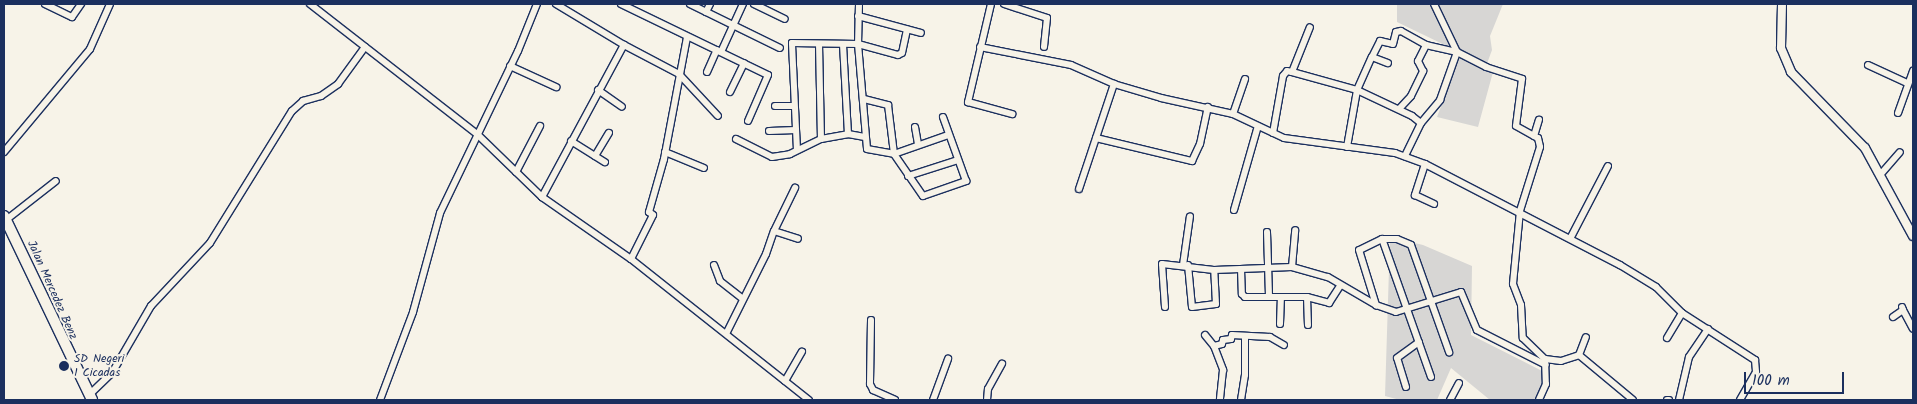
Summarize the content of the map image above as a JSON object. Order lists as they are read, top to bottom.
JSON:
{
  "streets": {
    "main road": ["Jalan Mercedez Benz"]
  },
  "places": ["SD Negeri 1 Cicadas"],
  "scale_bar": "100 m"
}
